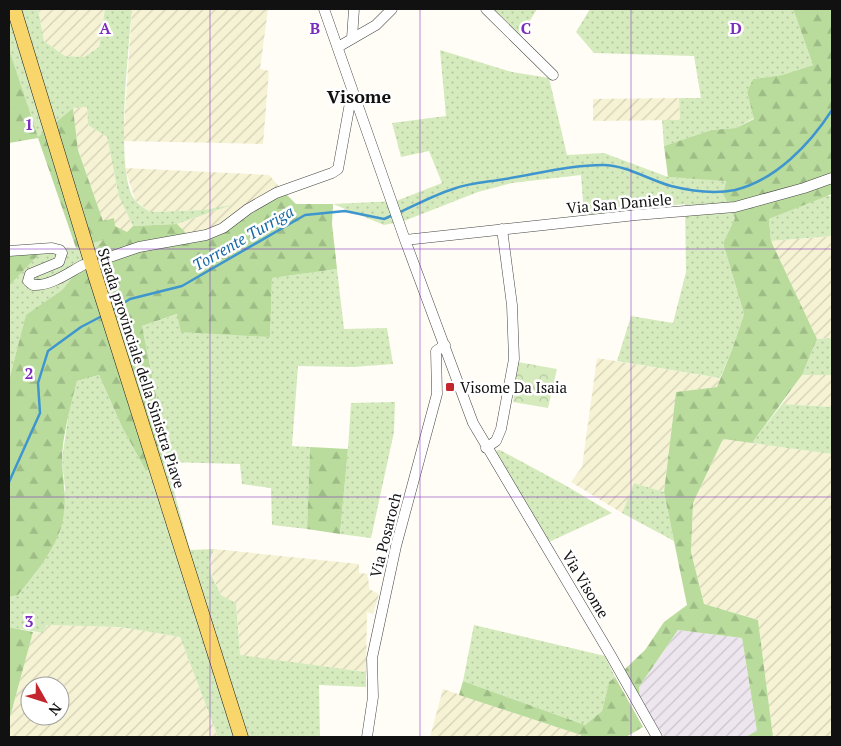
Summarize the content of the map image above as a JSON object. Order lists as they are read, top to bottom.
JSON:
{
  "streets": {
    "main road": ["Strada provinciale della Sinistra Piave"],
    "street": ["Via San Daniele", "Via Posaroch", "Via Visome"]
  },
  "crossings": [
    ["Via San Daniele", "Via Visome"],
    ["Via Posaroch", "Via Visome"]
  ],
  "districts": ["Visome"],
  "water": ["Torrente Turriga"],
  "places": {
    "transit": ["Visome Da Isaia"]
  },
  "north": "bottom right",
  "grid": {
    "columns": [
      "A",
      "B",
      "C",
      "D"
    ],
    "rows": ["1", "2", "3"]
  }
}
